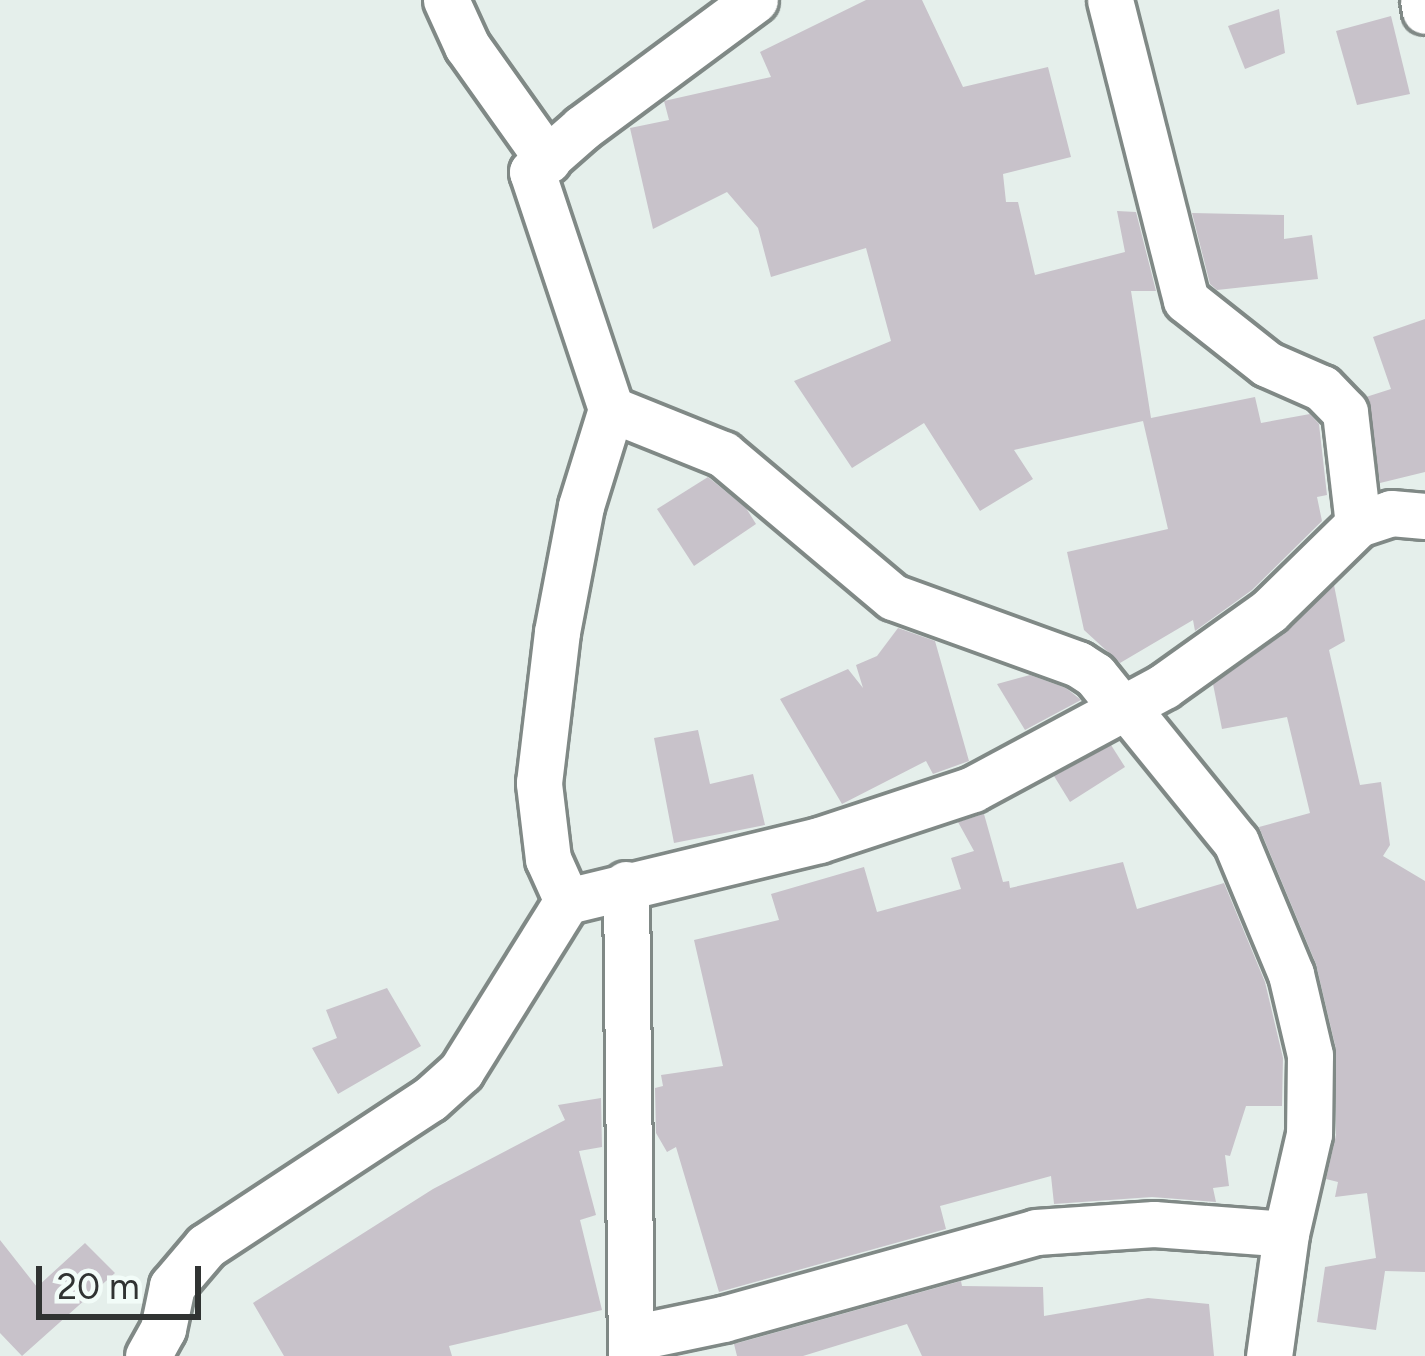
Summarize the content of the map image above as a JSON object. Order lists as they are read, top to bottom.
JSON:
{
  "scale_bar": "20 m"
}
